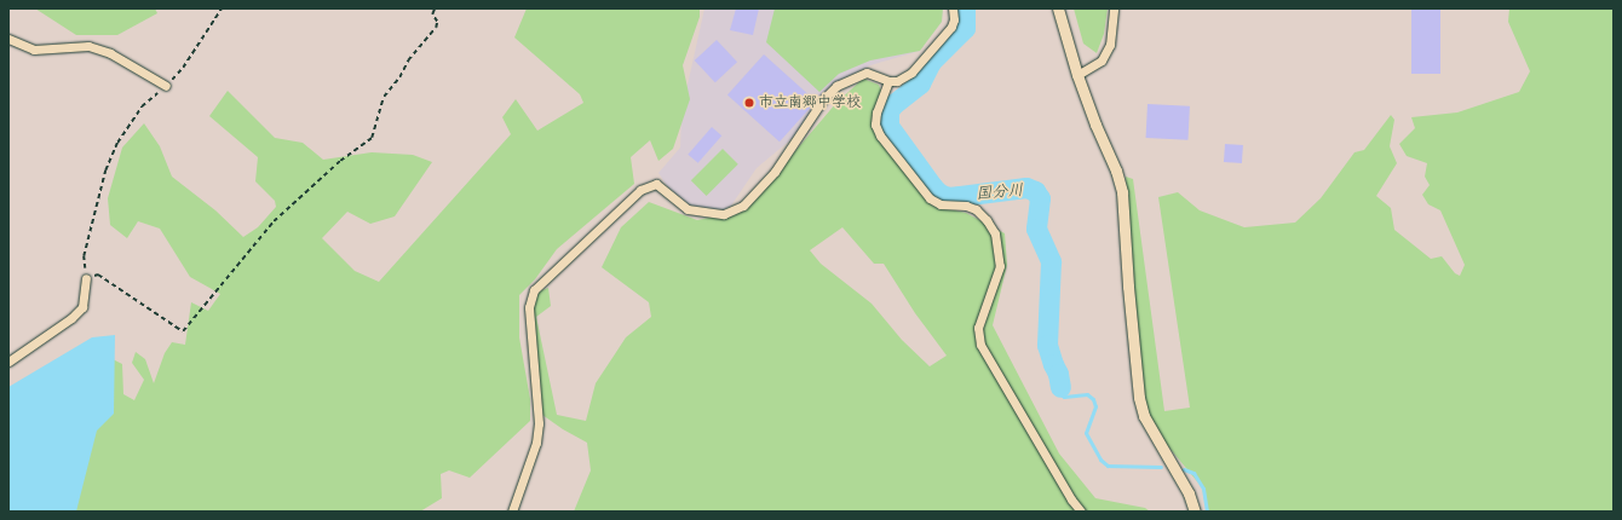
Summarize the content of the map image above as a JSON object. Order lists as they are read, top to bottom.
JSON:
{
  "water": ["国分川"],
  "places": ["市立南郷中学校"]
}
